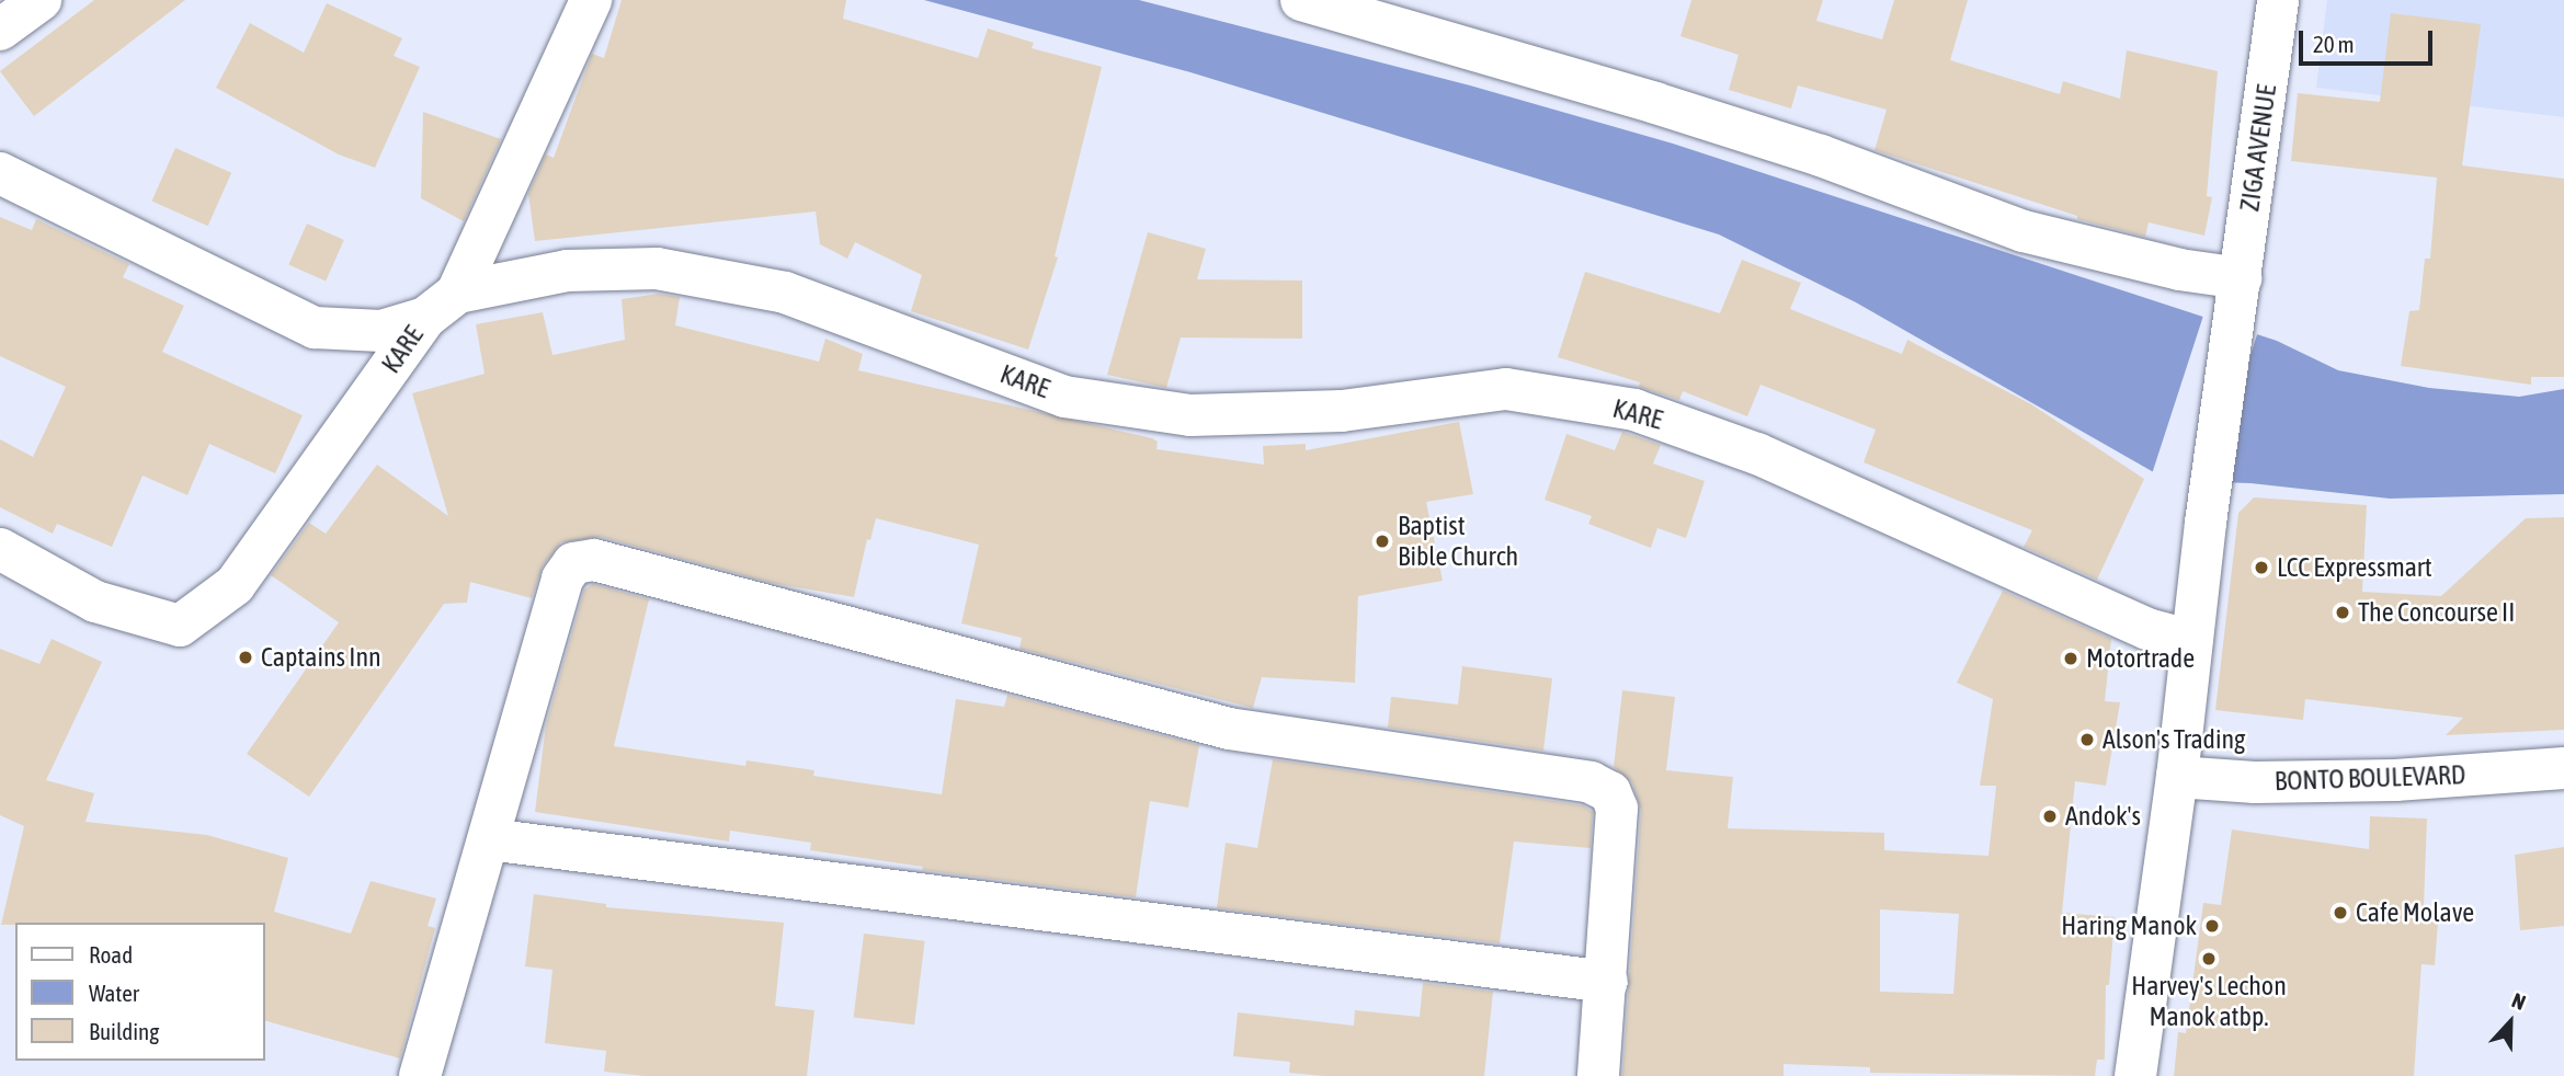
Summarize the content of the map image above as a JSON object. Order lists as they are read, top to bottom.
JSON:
{
  "streets": {
    "street": ["ZIGA AVENUE", "KARE", "BONTO BOULEVARD"]
  },
  "crossings": [
    ["ZIGA AVENUE", "KARE"],
    ["ZIGA AVENUE", "BONTO BOULEVARD"]
  ],
  "places": [
    "Baptist Bible Church",
    "LCC Expressmart",
    "The Concourse II",
    "Captains Inn",
    "Motortrade",
    "Alson's Trading",
    "Andok's",
    "Cafe Molave",
    "Haring Manok",
    "Harvey's Lechon Manok atbp."
  ],
  "legend": ["Road", "Water", "Building"],
  "scale_bar": "20 m",
  "north": "top"
}
